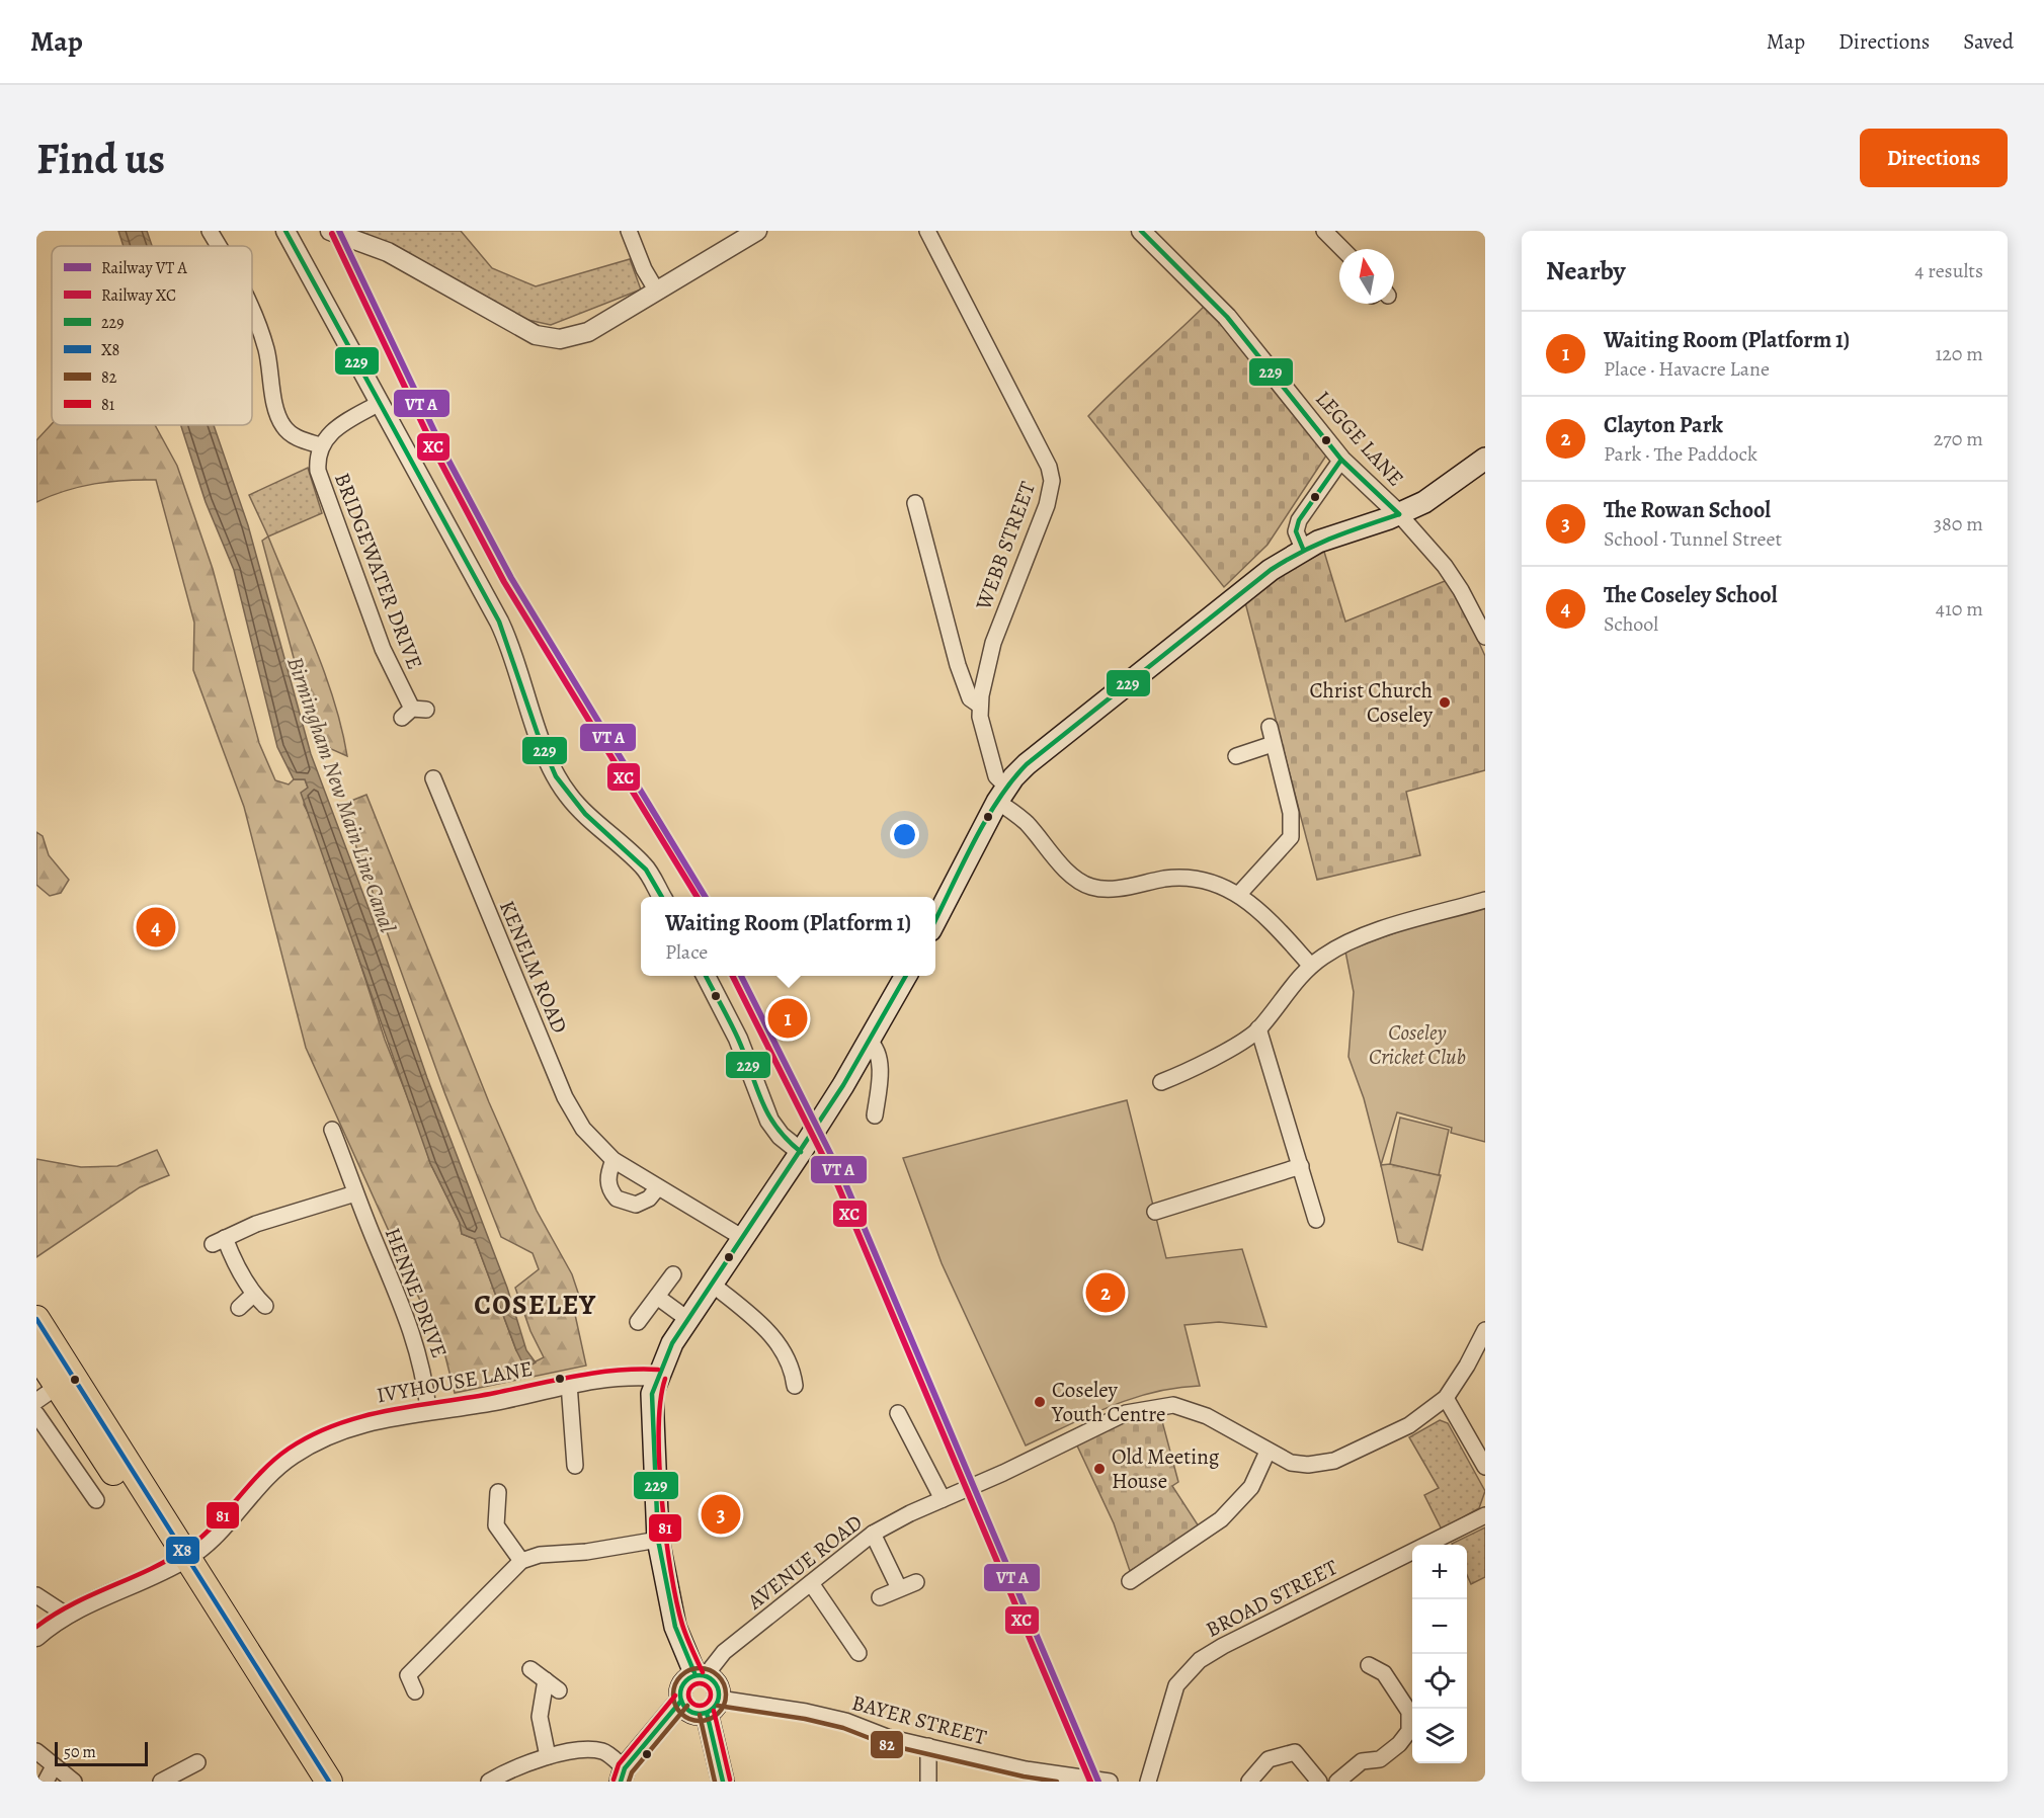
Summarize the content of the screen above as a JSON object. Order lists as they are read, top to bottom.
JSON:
{
  "streets": {
    "street": [
      "LEGGE LANE",
      "WEBB STREET",
      "BRIDGEWATER DRIVE",
      "KENELM ROAD",
      "HENNE DRIVE",
      "IVYHOUSE LANE",
      "AVENUE ROAD",
      "BROAD STREET",
      "BAYER STREET"
    ]
  },
  "crossings": [
    ["HENNE DRIVE", "IVYHOUSE LANE"],
    ["AVENUE ROAD", "BAYER STREET"]
  ],
  "districts": ["COSELEY"],
  "water": ["Birmingham New Main Line Canal"],
  "parks": ["Coseley Cricket Club"],
  "places": ["Christ Church Coseley", "Coseley Youth Centre", "Old Meeting House"],
  "lines": [
    "transit line 229",
    "rail line XC",
    "transit line X8",
    "transit line 81",
    "transit line 82"
  ],
  "legend": [
    "Railway VT A",
    "Railway XC",
    "229",
    "X8",
    "82",
    "81"
  ],
  "scale_bar": "50 m",
  "north": "top",
  "page": {
    "header": "Map",
    "nav": ["Map", "Directions", "Saved"],
    "buttons": "Directions",
    "title": "Find us",
    "heading": ["Nearby", "4 results"],
    "list": [
      {
        "mark": "1",
        "name": "Waiting Room (Platform 1)",
        "note": "Place · Havacre Lane",
        "value": "120 m"
      },
      {
        "mark": "2",
        "name": "Clayton Park",
        "note": "Park · The Paddock",
        "value": "270 m"
      },
      {
        "mark": "3",
        "name": "The Rowan School",
        "note": "School · Tunnel Street",
        "value": "380 m"
      },
      {
        "mark": "4",
        "name": "The Coseley School",
        "note": "School",
        "value": "410 m"
      }
    ],
    "popup": ["Waiting Room (Platform 1)", "Place"],
    "pins": [
      "4",
      "1",
      "2",
      "3"
    ],
    "map_buttons": ["+", "−"],
    "scale": "50 m"
  }
}
